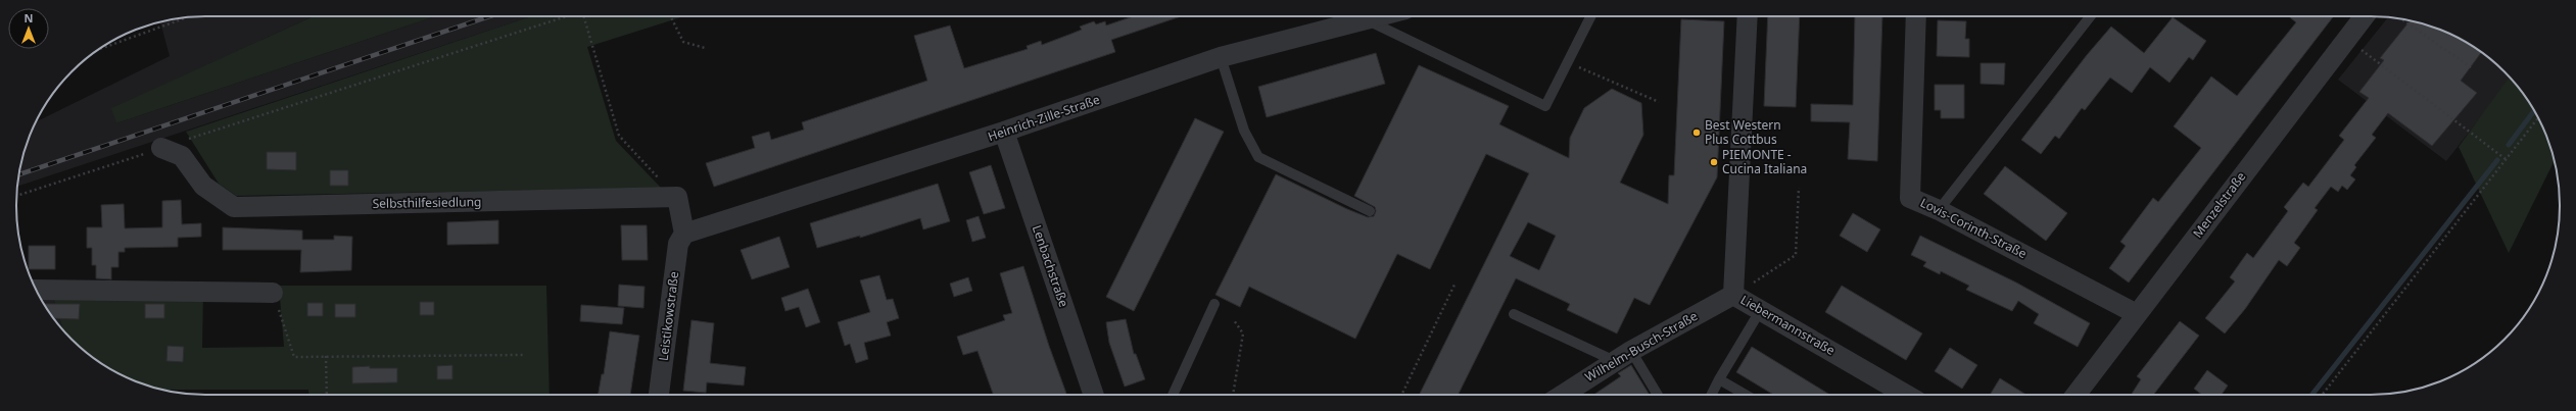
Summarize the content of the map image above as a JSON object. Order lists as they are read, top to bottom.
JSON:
{
  "streets": {
    "street": [
      "Heinrich-Zille-Straße",
      "Selbsthilfesiedlung",
      "Menzelstraße",
      "Lovis-Corinth-Straße",
      "Lenbachstraße",
      "Leistikowstraße",
      "Liebermannstraße",
      "Wilhelm-Busch-Straße"
    ]
  },
  "crossings": [
    ["Heinrich-Zille-Straße", "Lenbachstraße"],
    ["Heinrich-Zille-Straße", "Leistikowstraße"],
    ["Menzelstraße", "Lovis-Corinth-Straße"],
    ["Liebermannstraße", "Wilhelm-Busch-Straße"]
  ],
  "places": ["Best Western Plus Cottbus", "PIEMONTE - Cucina Italiana"],
  "north": "top"
}
